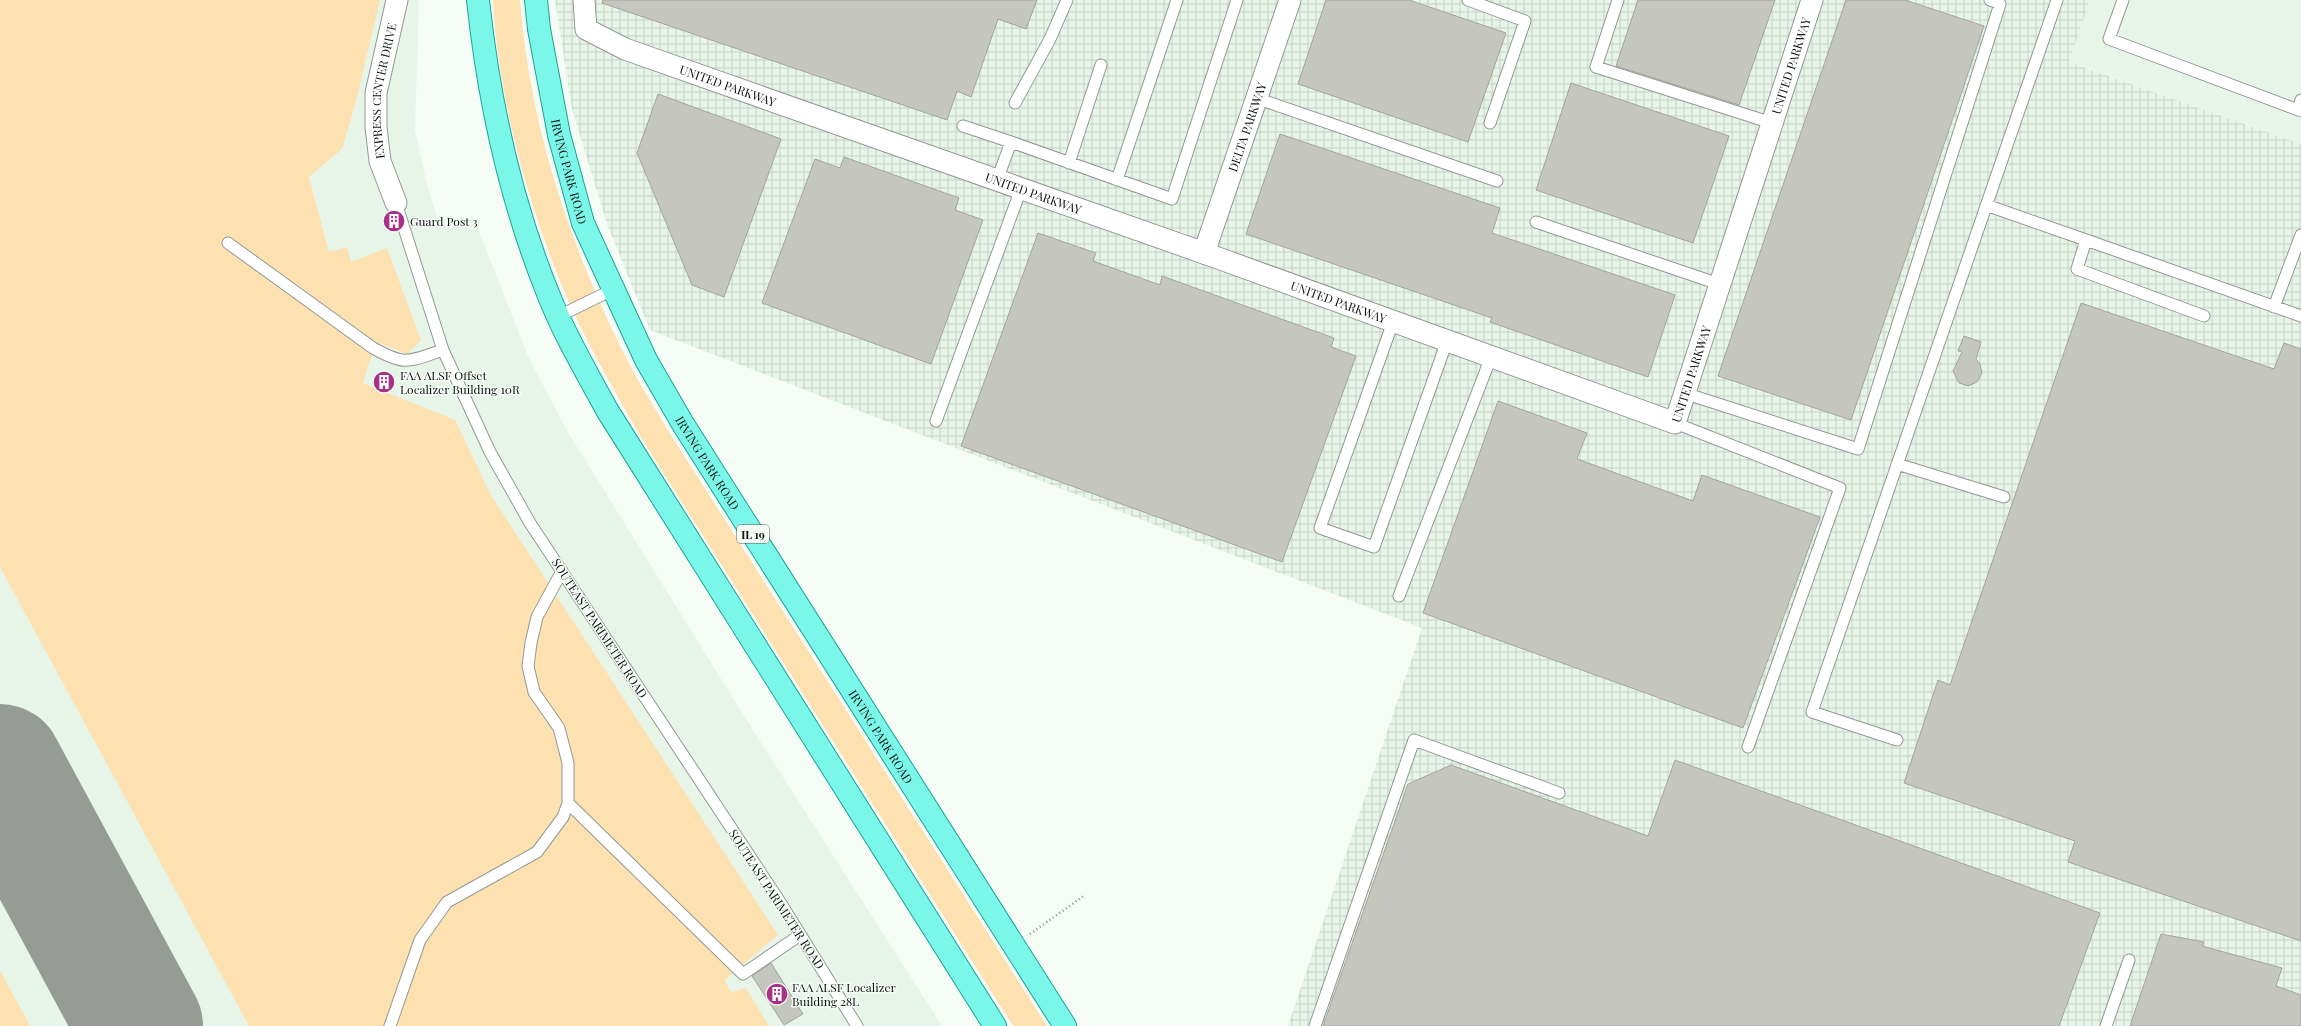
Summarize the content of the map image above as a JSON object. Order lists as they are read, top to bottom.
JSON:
{
  "streets": {
    "main road": ["IRVING PARK ROAD", "IL 19"],
    "street": ["UNITED PARKWAY", "EXPRESS CENTER DRIVE", "DELTA PARKWAY"],
    "lane": ["SOUTEAST PARIMETER ROAD"]
  },
  "crossings": [
    ["UNITED PARKWAY", "DELTA PARKWAY"],
    ["EXPRESS CENTER DRIVE", "SOUTEAST PARIMETER ROAD"]
  ],
  "places": {
    "building": ["Guard Post 3", "FAA ALSF Offset Localizer Building 10R", "FAA ALSF Localizer Building 28L"]
  }
}
